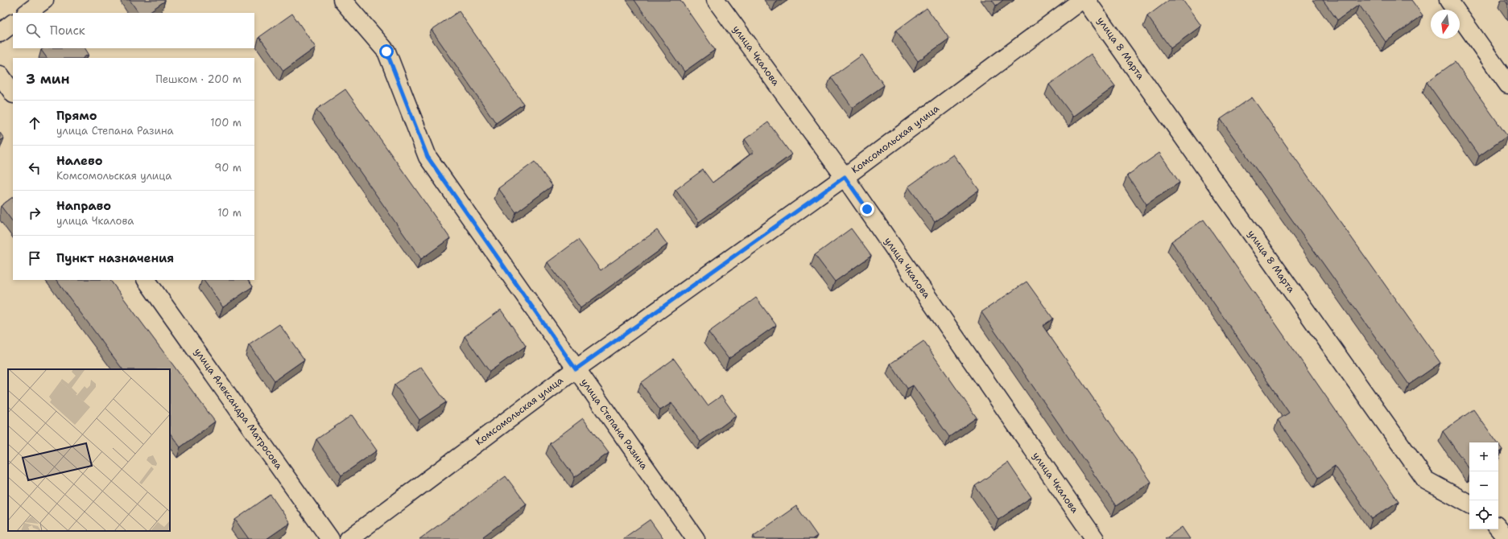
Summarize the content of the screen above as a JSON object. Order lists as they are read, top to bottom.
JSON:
{
  "streets": {
    "street": [
      "улица 8 Марта",
      "улица Чкалова",
      "Комсомольская улица",
      "улица Александра Матросова",
      "улица Степана Разина"
    ]
  },
  "crossings": [
    ["улица Чкалова", "Комсомольская улица"],
    ["Комсомольская улица", "улица Степана Разина"]
  ],
  "north": "bottom",
  "page": {
    "search": "Поиск",
    "heading": ["3 мин", "Пешком · 200 m"],
    "list": [
      ["Прямо", "улица Степана Разина", "100 m"],
      ["Налево", "Комсомольская улица", "90 m"],
      ["Направо", "улица Чкалова", "10 m"],
      "Пункт назначения"
    ],
    "map_buttons": ["+", "−"]
  }
}
